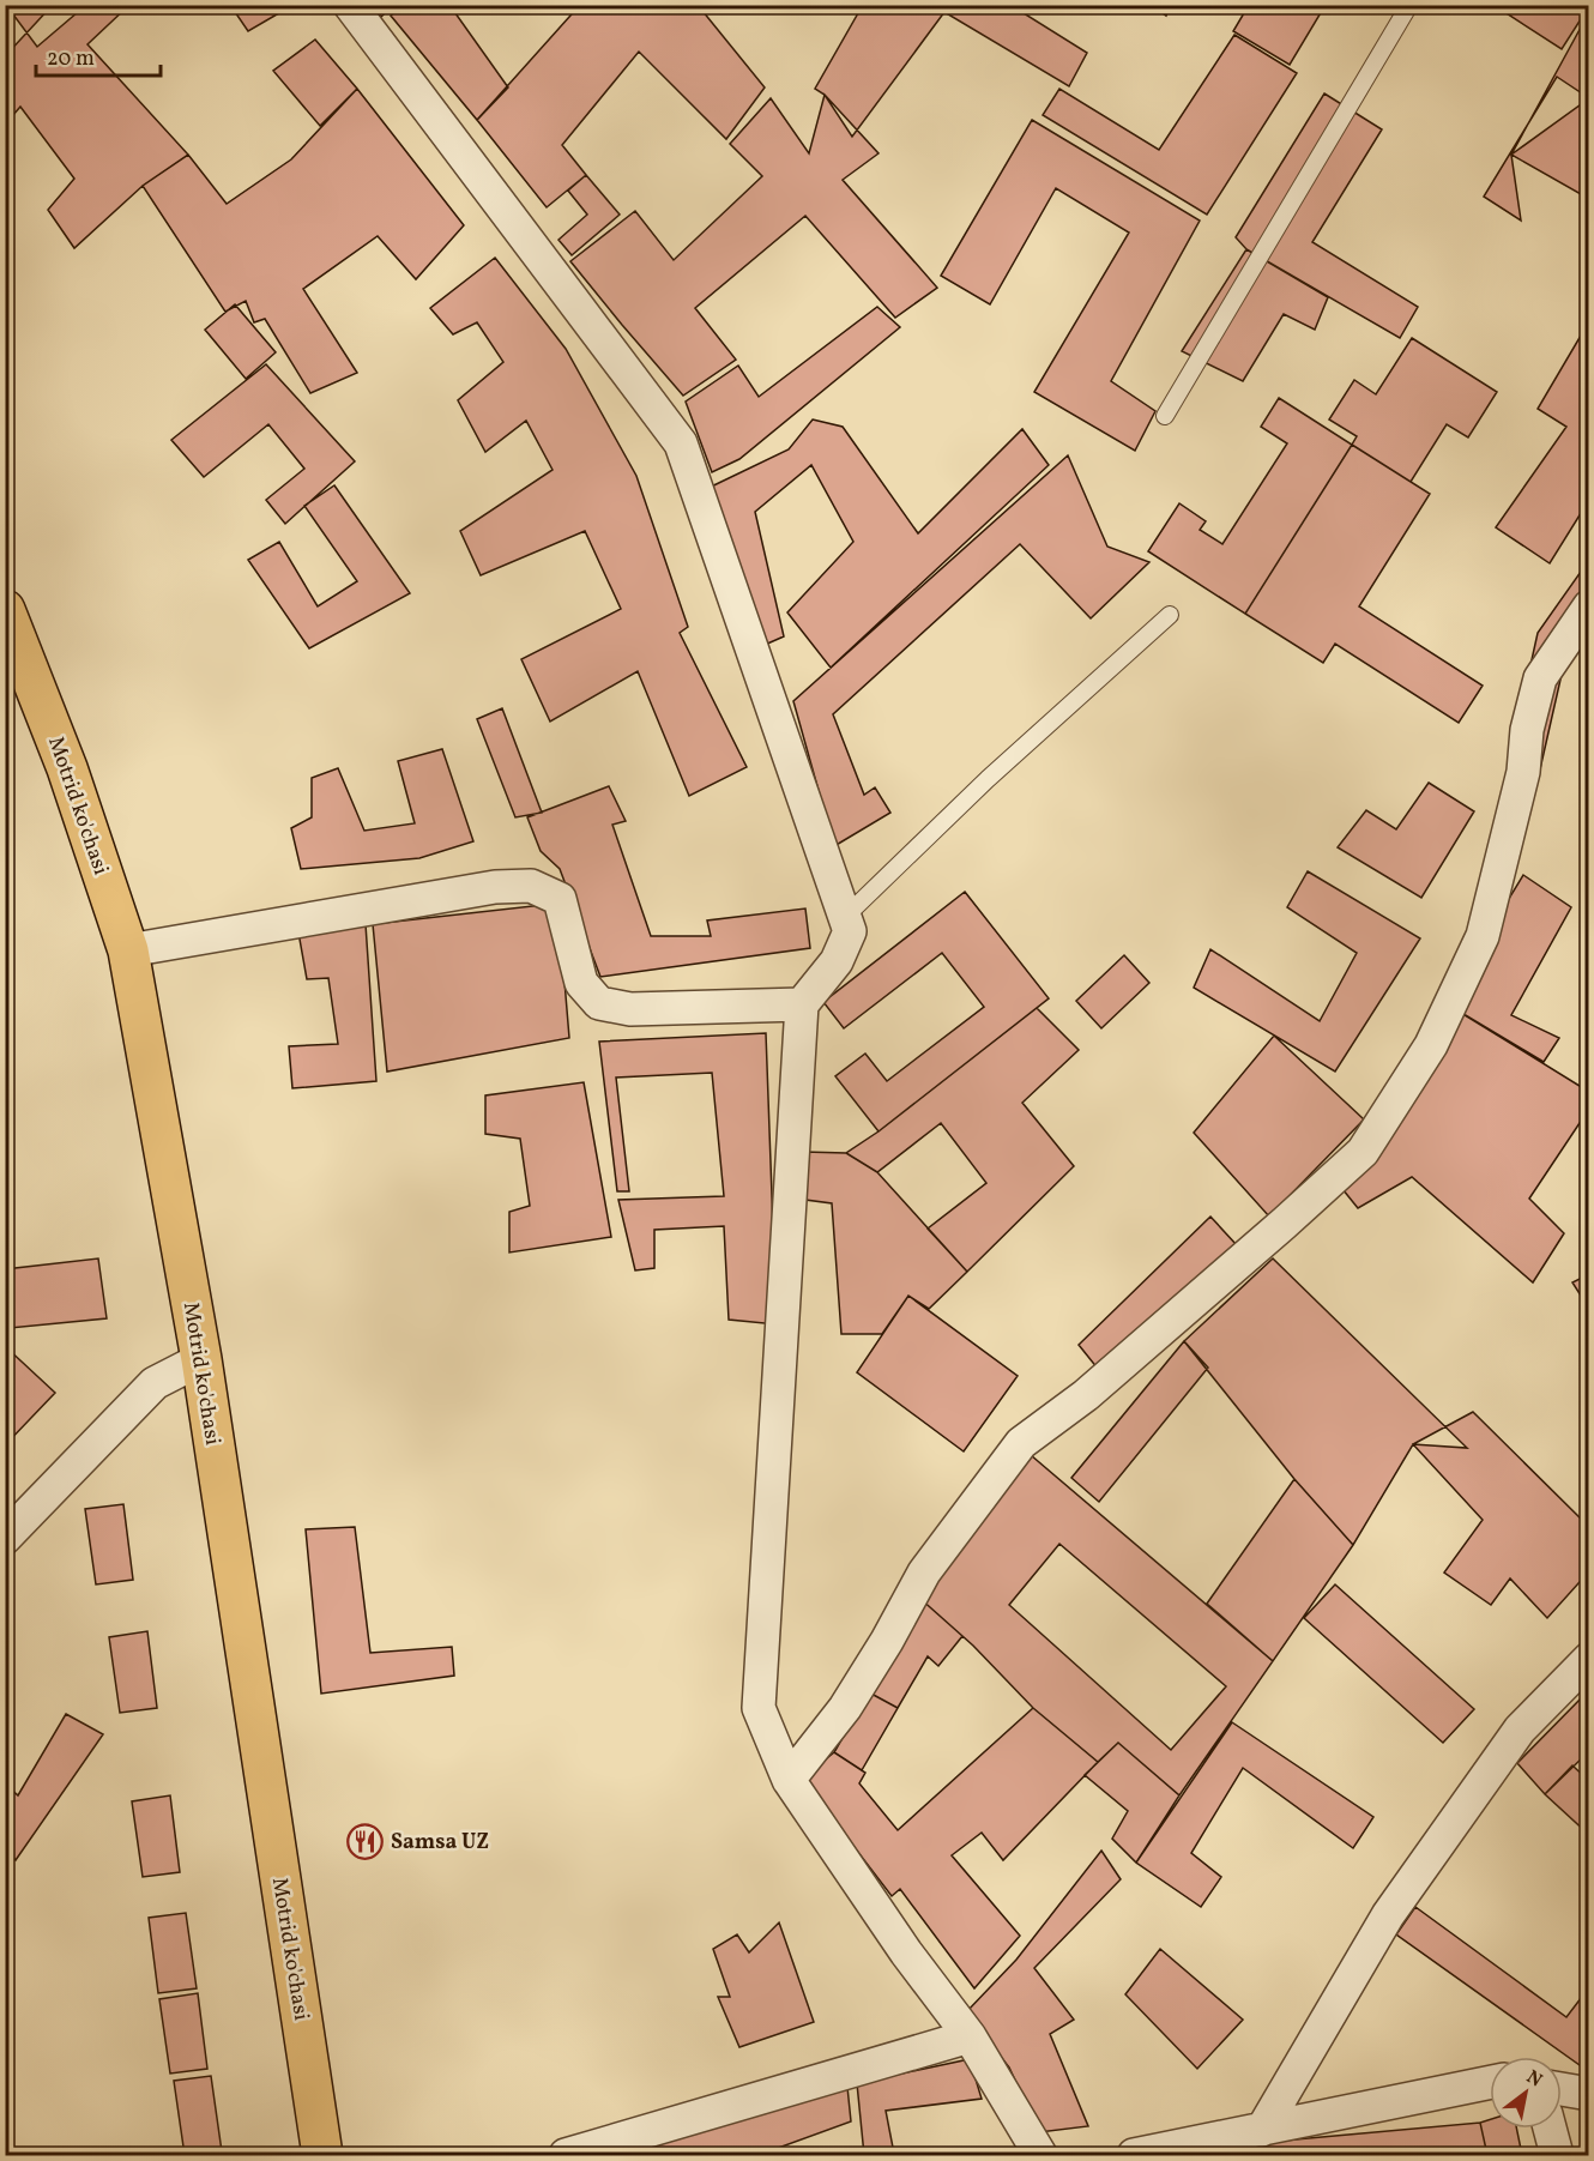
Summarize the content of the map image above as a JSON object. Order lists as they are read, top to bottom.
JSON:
{
  "streets": {
    "main road": ["Motrid ko'chasi"]
  },
  "places": {
    "restaurant": ["Samsa UZ"]
  },
  "scale_bar": "20 m",
  "north": "top right"
}
